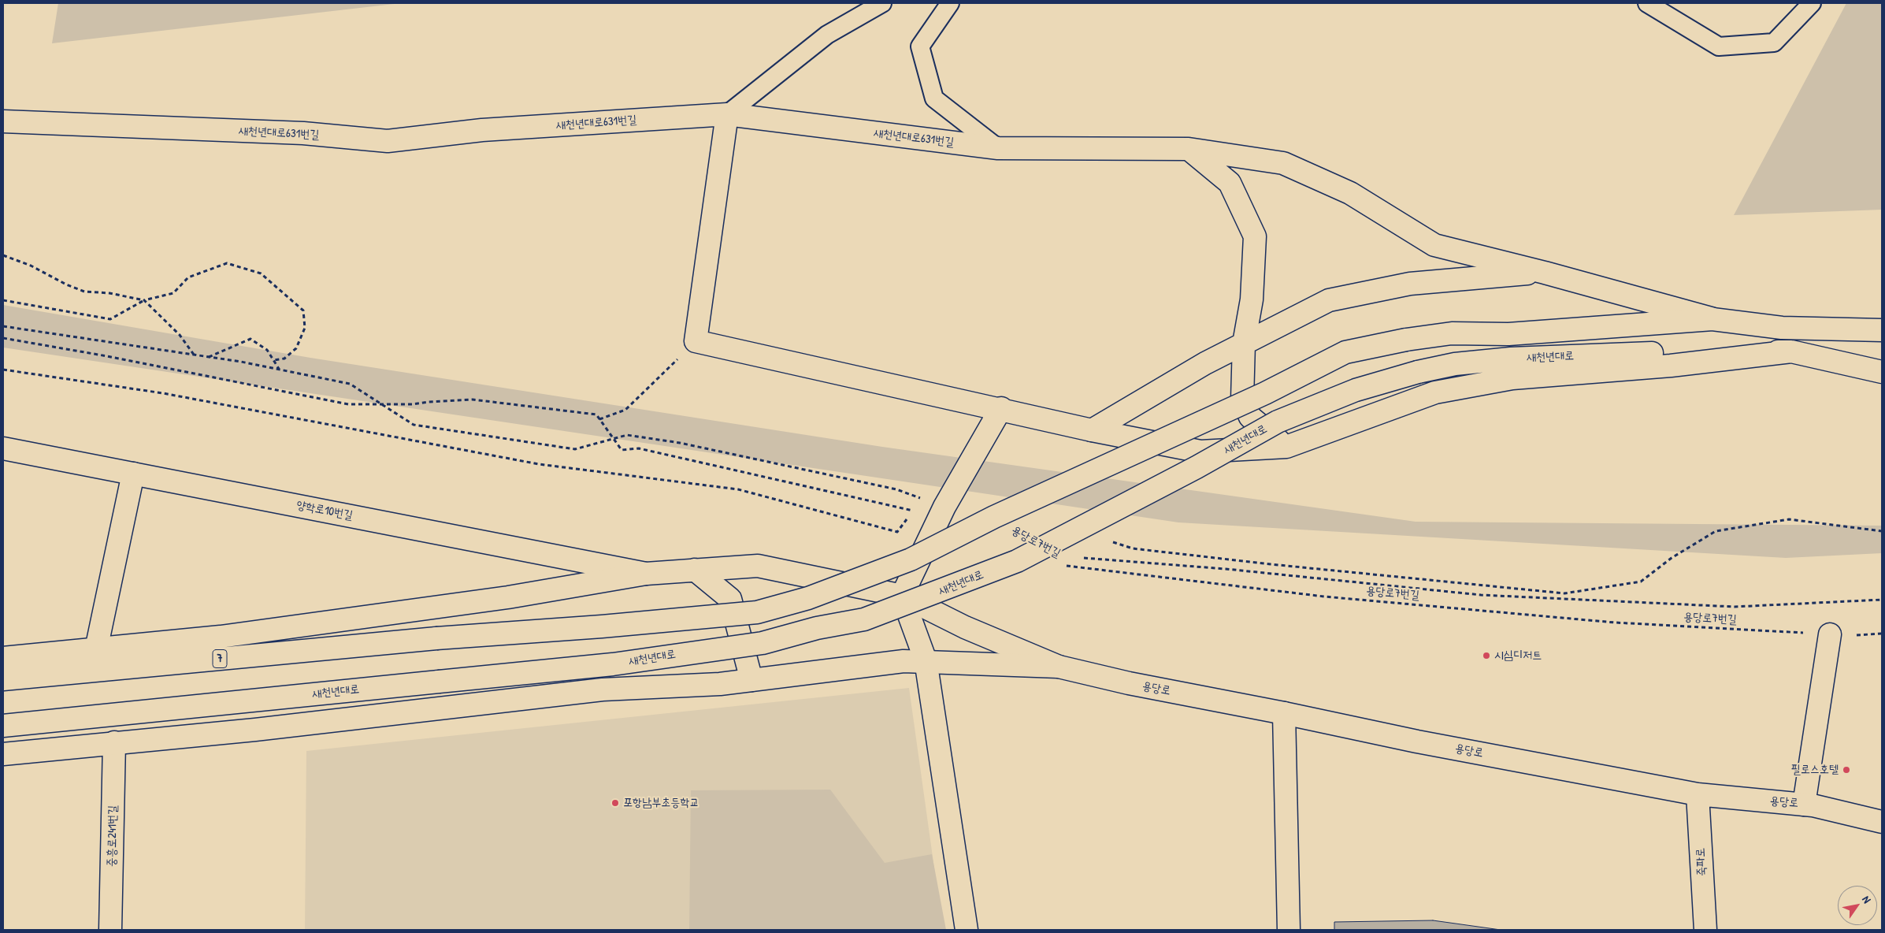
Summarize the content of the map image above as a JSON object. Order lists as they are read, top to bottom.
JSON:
{
  "streets": {
    "main road": [
      "새천년대로631번길",
      "새천년대로",
      "양학로10번길",
      "7",
      "용당로",
      "중흥로241번길",
      "죽파로"
    ],
    "path": ["용당로7번길"]
  },
  "crossings": [
    ["새천년대로631번길", "7"],
    ["용당로", "죽파로"]
  ],
  "places": ["시심디저트", "필로스호텔", "포항남부초등학교"],
  "north": "top right"
}
